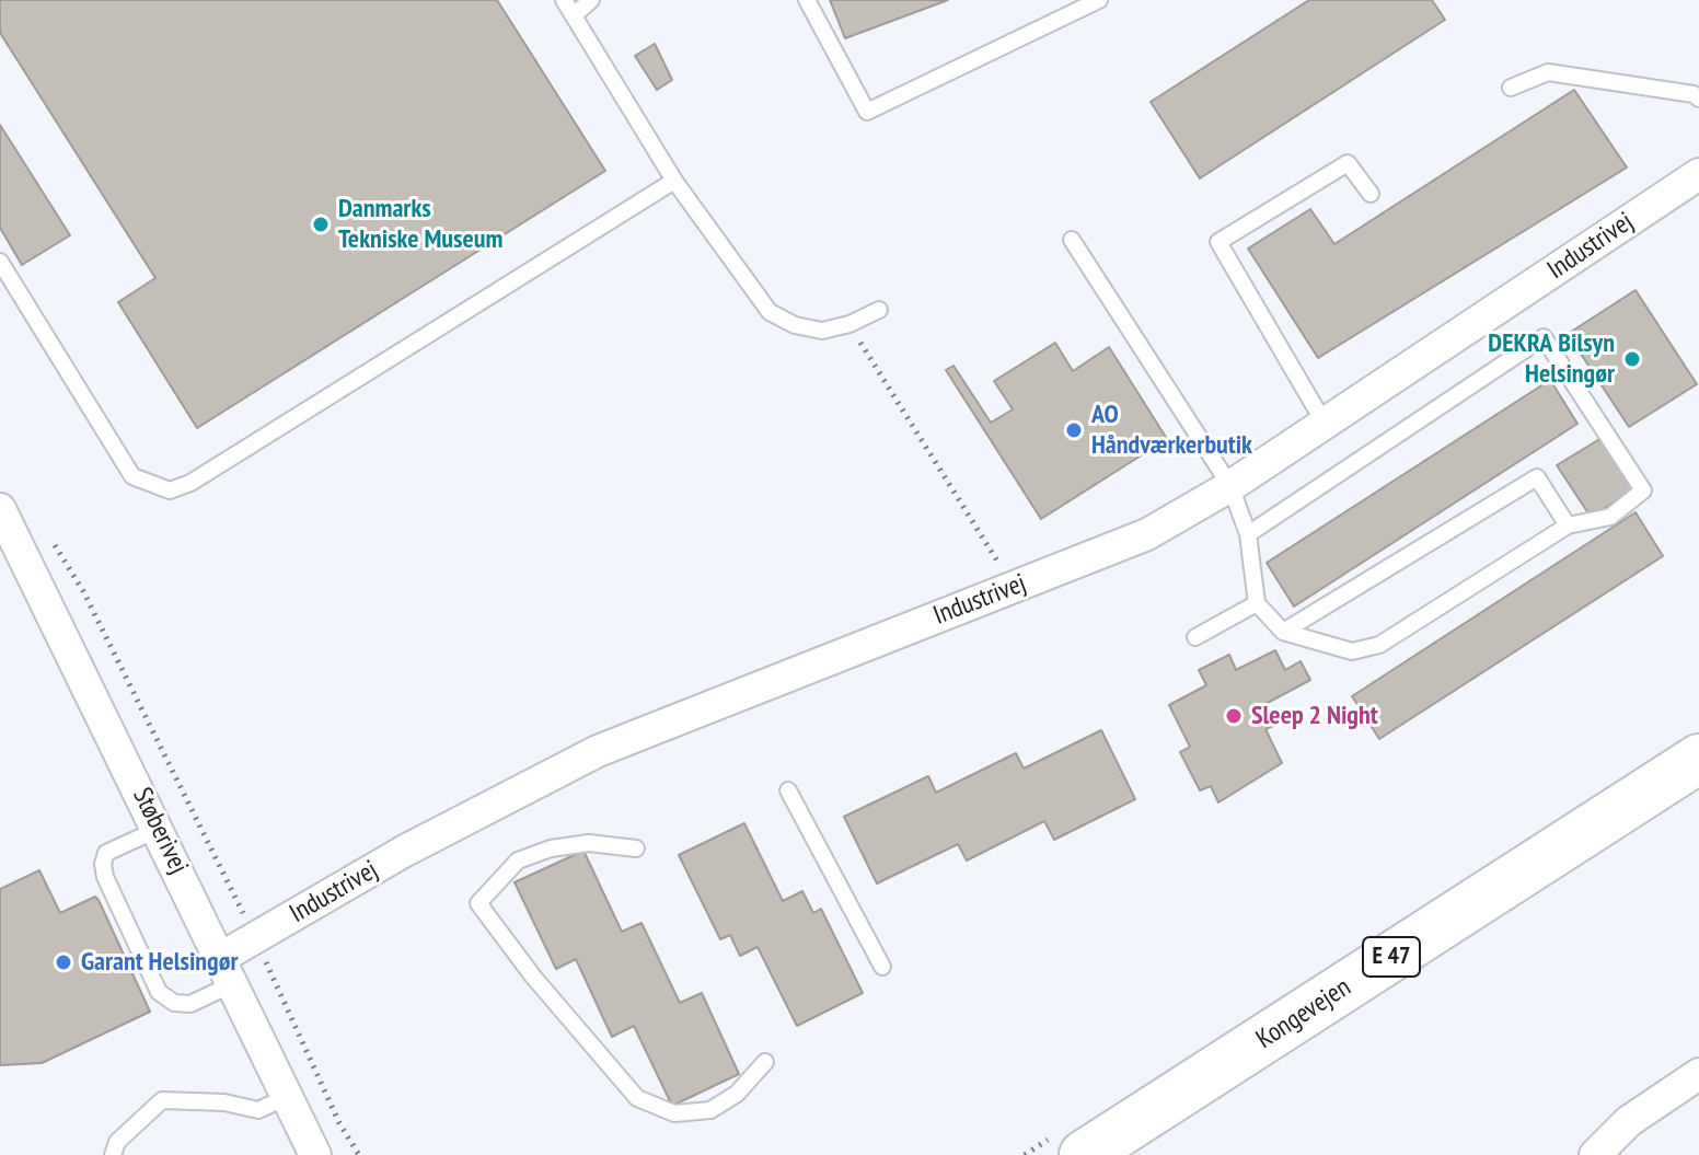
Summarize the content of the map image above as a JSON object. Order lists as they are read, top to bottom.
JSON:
{
  "streets": {
    "main road": ["E 47", "Kongevejen"],
    "street": ["Industrivej", "Støberivej"]
  },
  "crossings": [
    ["Industrivej", "Støberivej"]
  ],
  "places": [
    "Danmarks Tekniske Museum",
    "DEKRA Bilsyn Helsingør",
    "AO Håndværkerbutik",
    "Sleep 2 Night",
    "Garant Helsingør"
  ]
}
